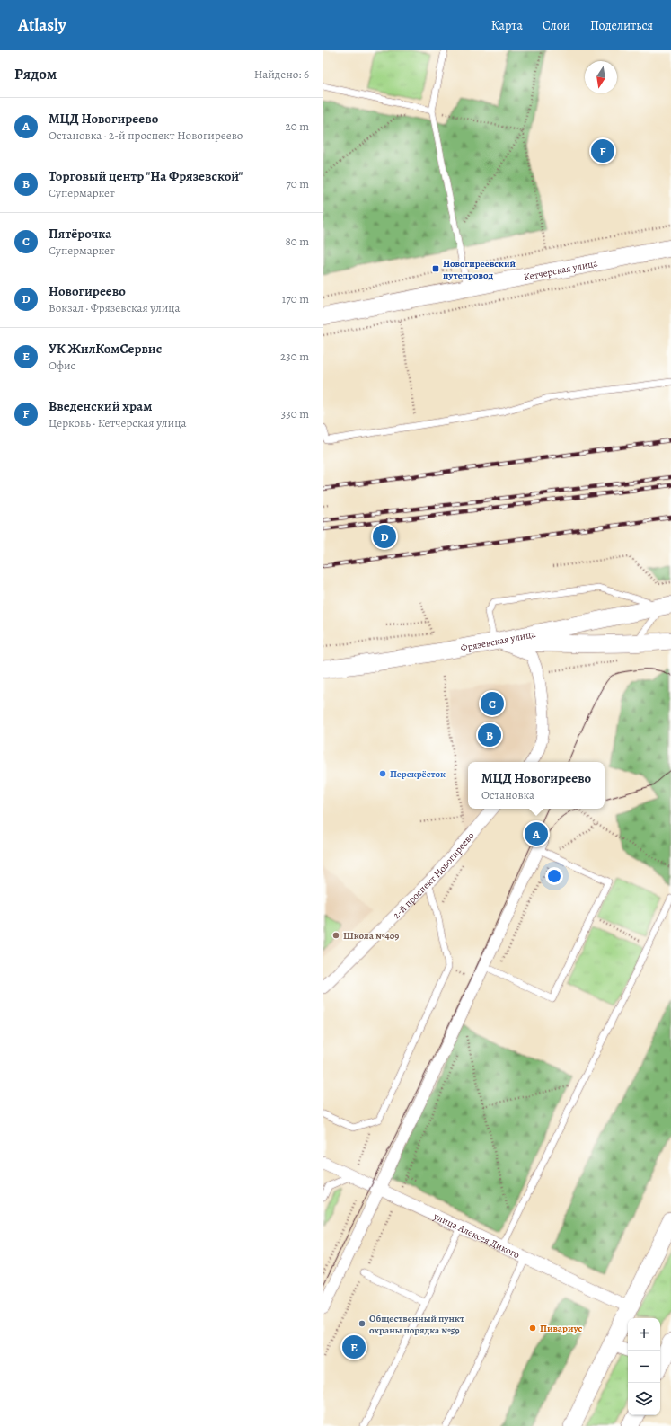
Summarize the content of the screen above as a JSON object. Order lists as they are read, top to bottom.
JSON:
{
  "streets": {
    "main road": ["Кетчерская улица", "Фрязевская улица"],
    "street": ["2-й проспект Новогиреево", "улица Алексея Дикого"]
  },
  "places": {
    "transit": ["Новогиреевский путепровод"],
    "other": [
      "Перекрёсток",
      "Школа №409",
      "Общественный пункт охраны порядка №59",
      "Пивариус"
    ]
  },
  "north": "bottom",
  "page": {
    "header": "Atlasly",
    "nav": ["Карта", "Слои", "Поделиться"],
    "heading": ["Рядом", "Найдено: 6"],
    "list": [
      {
        "mark": "A",
        "name": "МЦД Новогиреево",
        "note": "Остановка · 2-й проспект Новогиреево",
        "value": "20 m"
      },
      {
        "mark": "B",
        "name": "Торговый центр \"На Фрязевской\"",
        "note": "Супермаркет",
        "value": "70 m"
      },
      {
        "mark": "C",
        "name": "Пятёрочка",
        "note": "Супермаркет",
        "value": "80 m"
      },
      {
        "mark": "D",
        "name": "Новогиреево",
        "note": "Вокзал · Фрязевская улица",
        "value": "170 m"
      },
      {
        "mark": "E",
        "name": "УК ЖилКомСервис",
        "note": "Офис",
        "value": "230 m"
      },
      {
        "mark": "F",
        "name": "Введенский храм",
        "note": "Церковь · Кетчерская улица",
        "value": "330 m"
      }
    ],
    "pins": [
      "F",
      "D",
      "C",
      "B",
      "A",
      "E"
    ],
    "popup": ["МЦД Новогиреево", "Остановка"],
    "map_buttons": ["+", "−"]
  }
}
